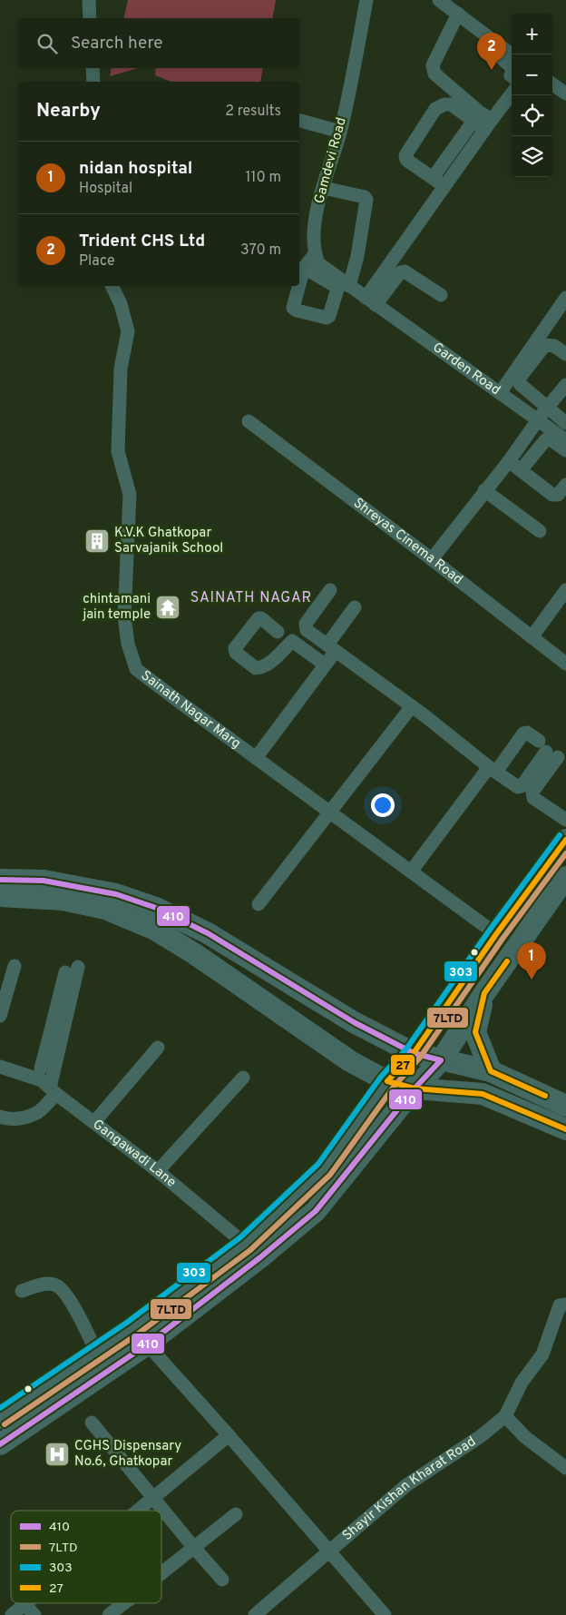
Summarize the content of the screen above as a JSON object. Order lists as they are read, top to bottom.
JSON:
{
  "streets": {
    "street": [
      "Gamdevi Road",
      "Garden Road",
      "Shreyas Cinema Road",
      "Sainath Nagar Marg",
      "Gangawadi Lane",
      "Shayir Kishan Kharat Road"
    ]
  },
  "districts": ["SAINATH NAGAR"],
  "places": {
    "building": ["K.V.K Ghatkopar Sarvajanik School"],
    "temple": ["chintamani jain temple"],
    "hospital": ["CGHS Dispensary No.6, Ghatkopar"]
  },
  "lines": [
    "transit line 303",
    "transit line 27",
    "transit line 7LTD",
    "transit line 410"
  ],
  "legend": [
    "410",
    "7LTD",
    "303",
    "27"
  ],
  "page": {
    "map_buttons": ["+", "−"],
    "search": "Search here",
    "pins": ["2", "1"],
    "heading": ["Nearby", "2 results"],
    "list": [
      {
        "mark": "1",
        "name": "nidan hospital",
        "note": "Hospital",
        "value": "110 m"
      },
      {
        "mark": "2",
        "name": "Trident CHS Ltd",
        "note": "Place",
        "value": "370 m"
      }
    ]
  }
}
